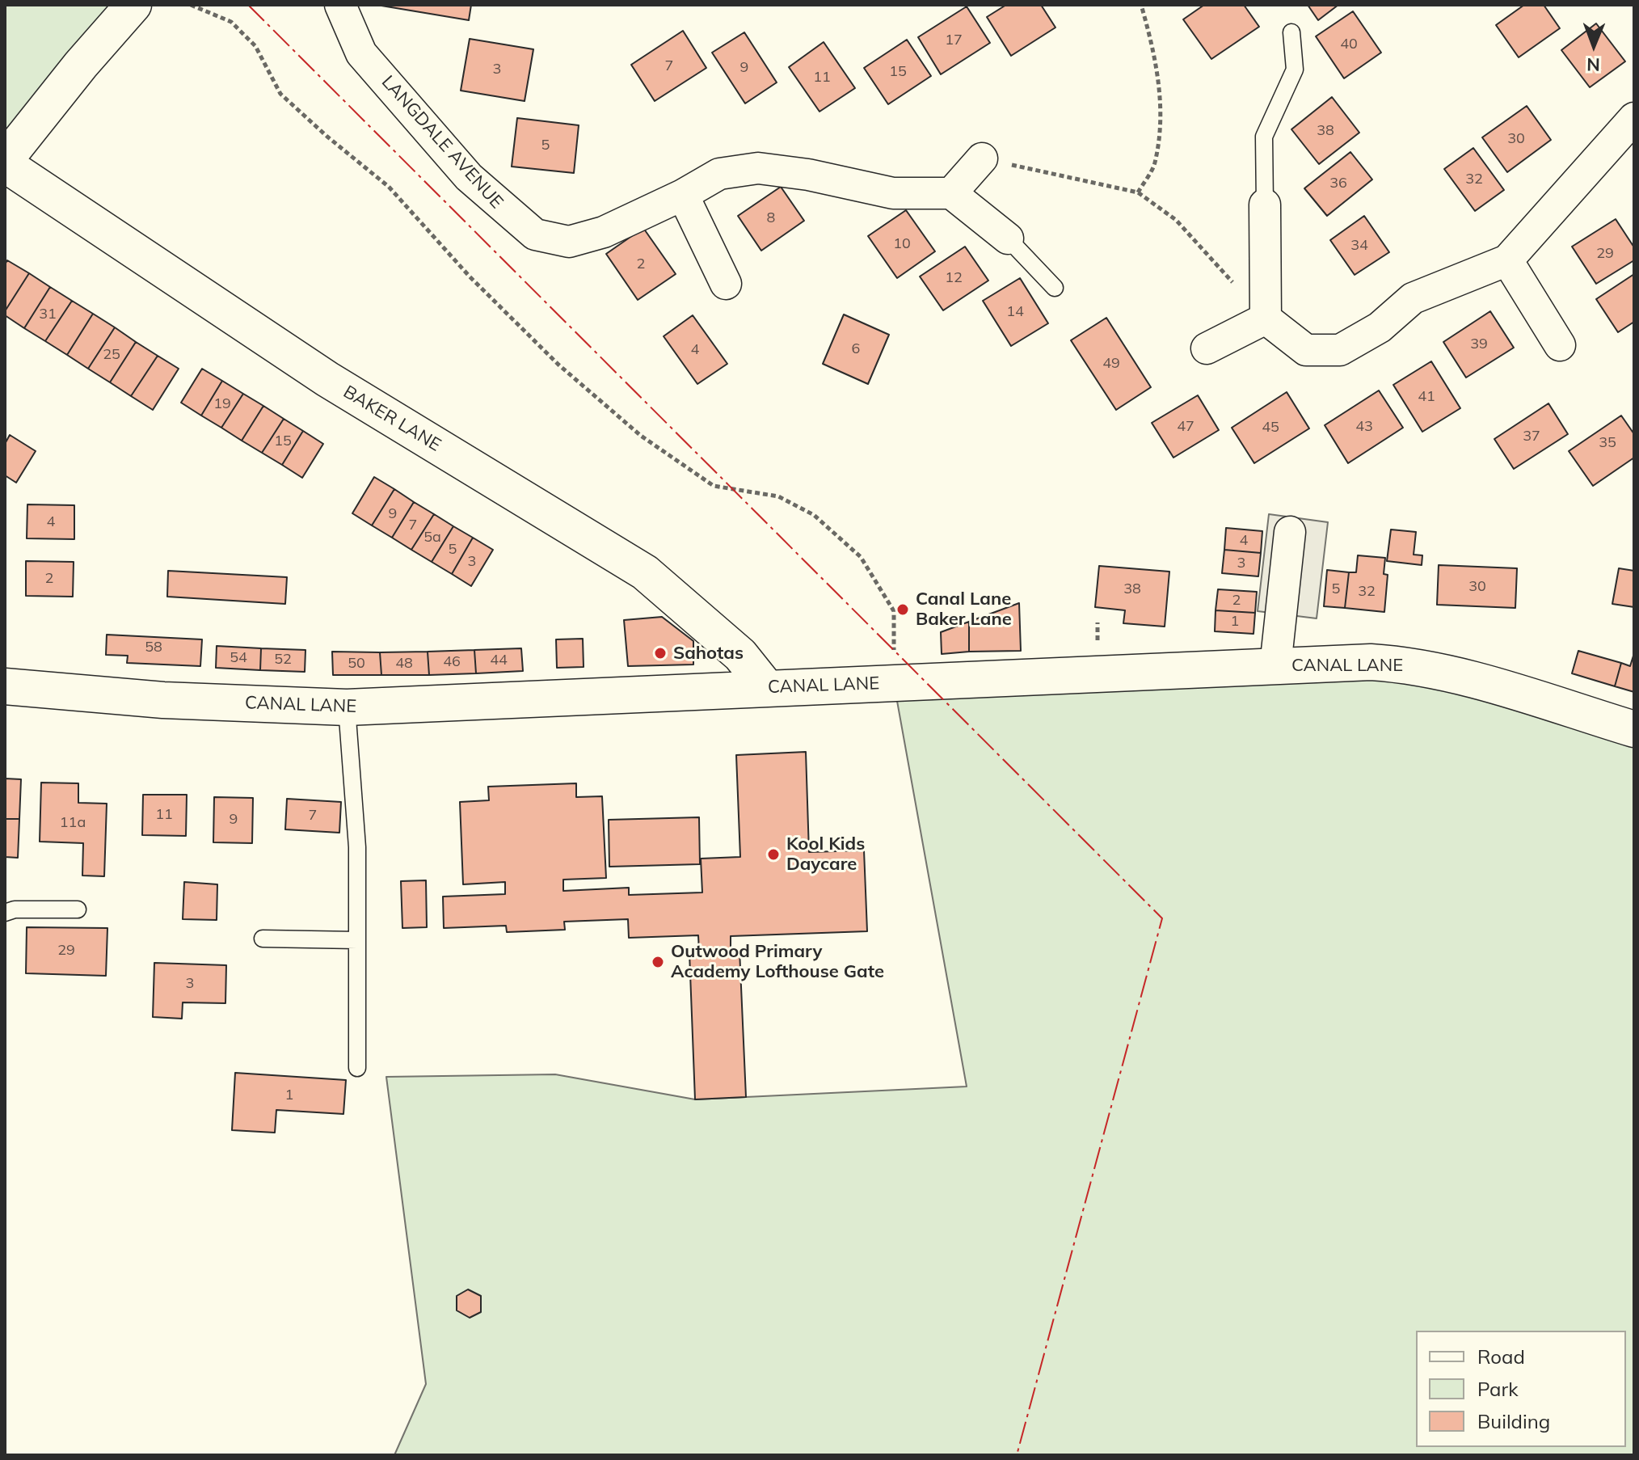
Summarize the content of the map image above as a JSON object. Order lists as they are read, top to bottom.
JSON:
{
  "streets": {
    "street": ["LANGDALE AVENUE", "BAKER LANE", "CANAL LANE"]
  },
  "crossings": [
    ["BAKER LANE", "CANAL LANE"]
  ],
  "places": [
    "Canal Lane Baker Lane",
    "Sahotas",
    "Kool Kids Daycare",
    "Outwood Primary Academy Lofthouse Gate"
  ],
  "house_numbers": [
    "17",
    "40",
    "7",
    "9",
    "3",
    "15",
    "11",
    "38",
    "30",
    "5",
    "32",
    "36",
    "8",
    "10",
    "34",
    "29",
    "2",
    "12",
    "14",
    "31",
    "39",
    "6",
    "4",
    "25",
    "49",
    "41",
    "19",
    "47",
    "43",
    "45",
    "37",
    "15",
    "35",
    "9",
    "4",
    "7",
    "5a",
    "4",
    "5",
    "3",
    "3",
    "2",
    "30",
    "38",
    "5",
    "32",
    "2",
    "1",
    "58",
    "54",
    "52",
    "44",
    "46",
    "50",
    "48",
    "11",
    "7",
    "9",
    "11a",
    "29",
    "3",
    "1"
  ],
  "legend": ["Road", "Park", "Building"],
  "north": "bottom"
}
